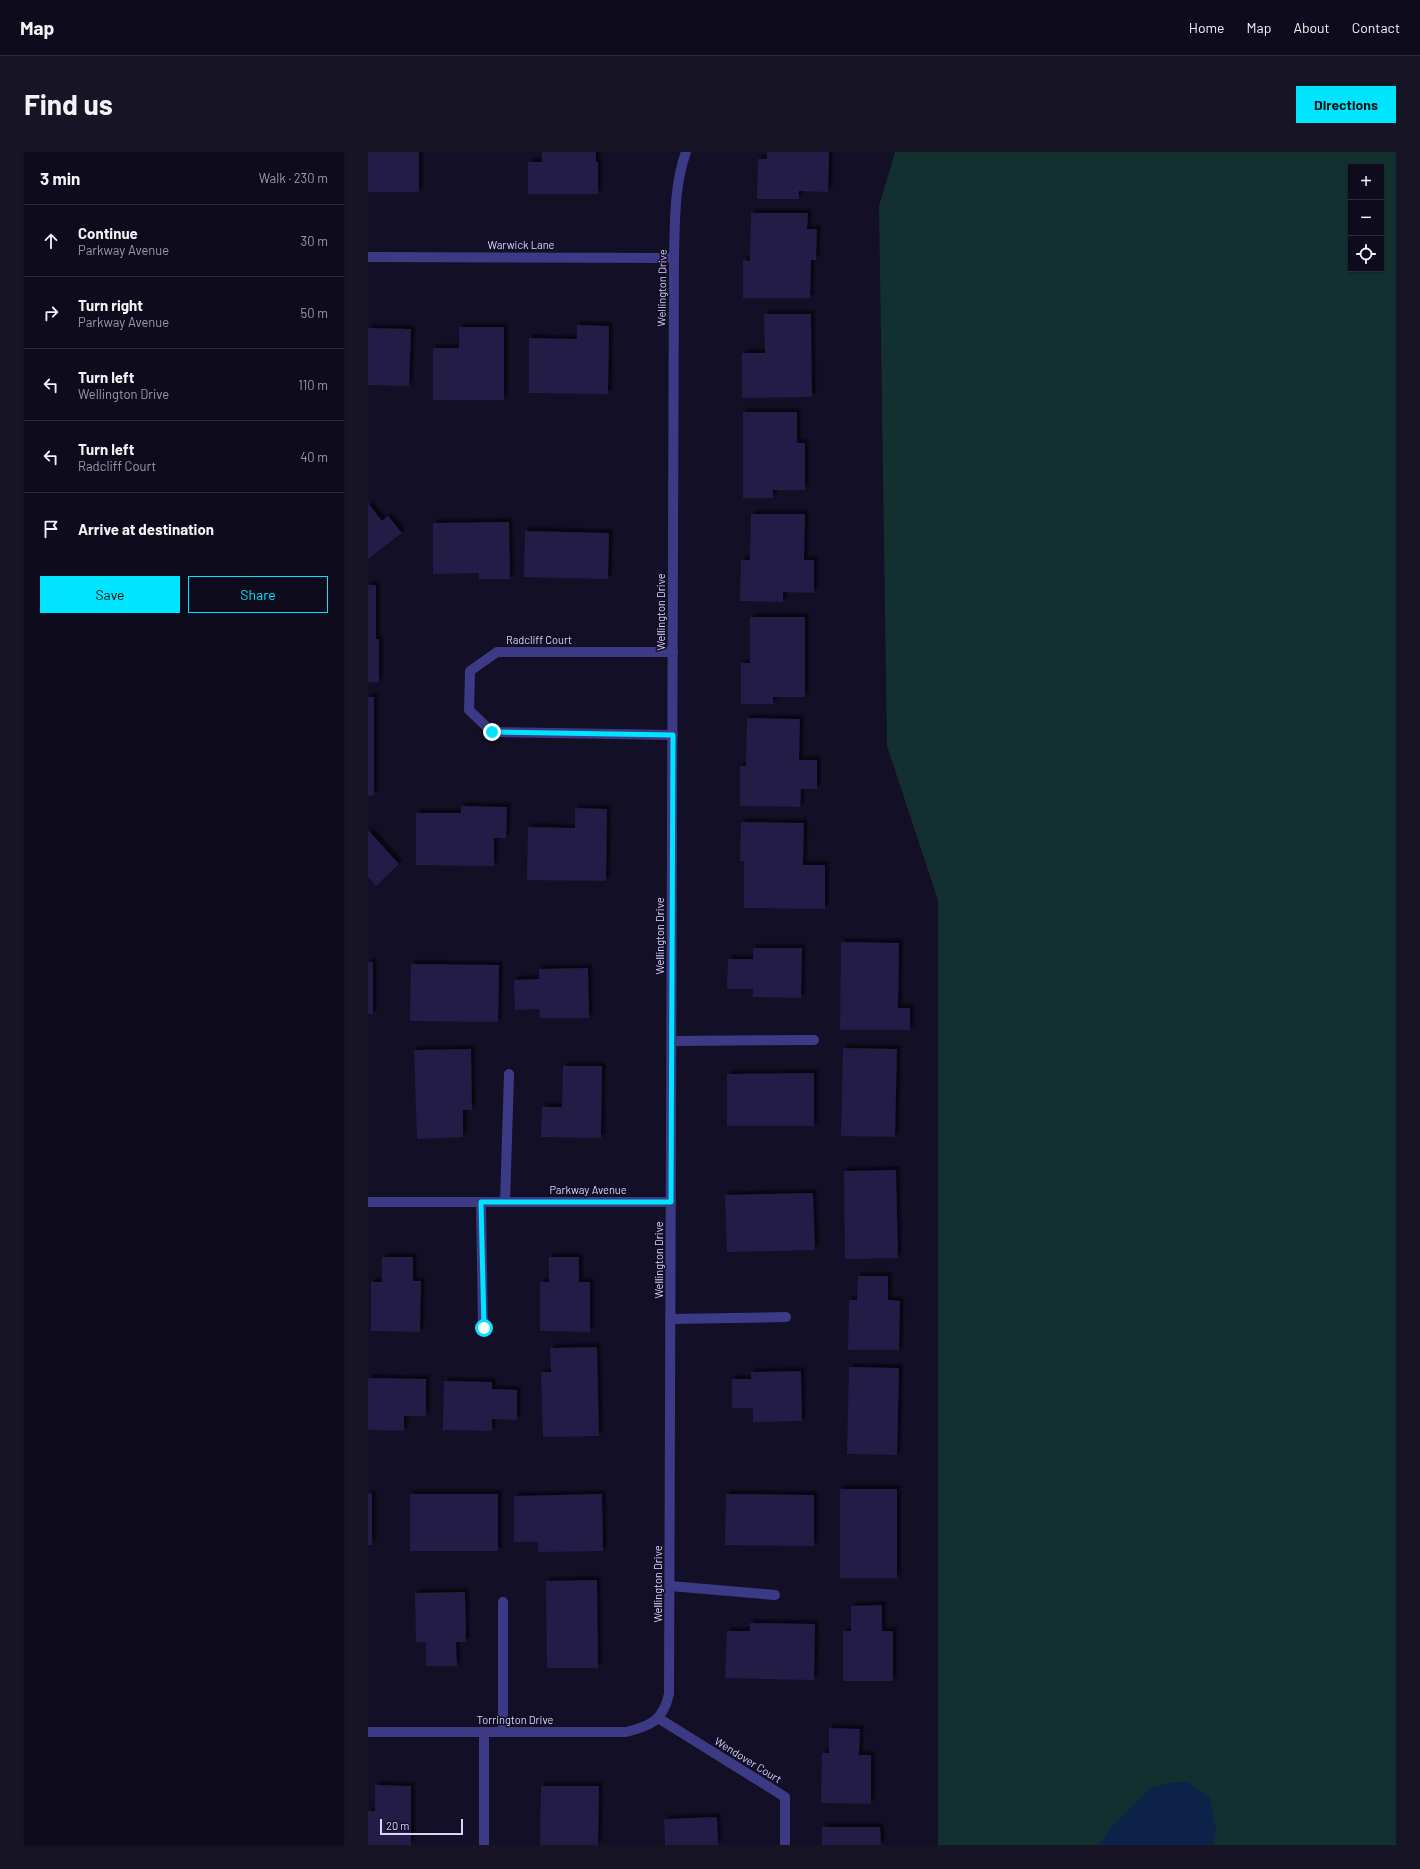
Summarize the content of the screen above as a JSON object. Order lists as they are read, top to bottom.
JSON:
{
  "streets": {
    "street": [
      "Warwick Lane",
      "Wellington Drive",
      "Radcliff Court",
      "Parkway Avenue",
      "Torrington Drive",
      "Wendover Court"
    ]
  },
  "crossings": [
    ["Warwick Lane", "Wellington Drive"],
    ["Wellington Drive", "Radcliff Court"],
    ["Wellington Drive", "Parkway Avenue"],
    ["Wellington Drive", "Torrington Drive"],
    ["Wellington Drive", "Wendover Court"],
    ["Torrington Drive", "Wendover Court"]
  ],
  "scale_bar": "20 m",
  "page": {
    "header": "Map",
    "nav": [
      "Home",
      "Map",
      "About",
      "Contact"
    ],
    "buttons": [
      "Directions",
      ["Save", "Share"]
    ],
    "title": "Find us",
    "heading": ["3 min", "Walk · 230 m"],
    "map_buttons": ["+", "−"],
    "list": [
      ["Continue", "Parkway Avenue", "30 m"],
      ["Turn right", "Parkway Avenue", "50 m"],
      ["Turn left", "Wellington Drive", "110 m"],
      ["Turn left", "Radcliff Court", "40 m"],
      "Arrive at destination"
    ],
    "scale": "20 m"
  }
}
